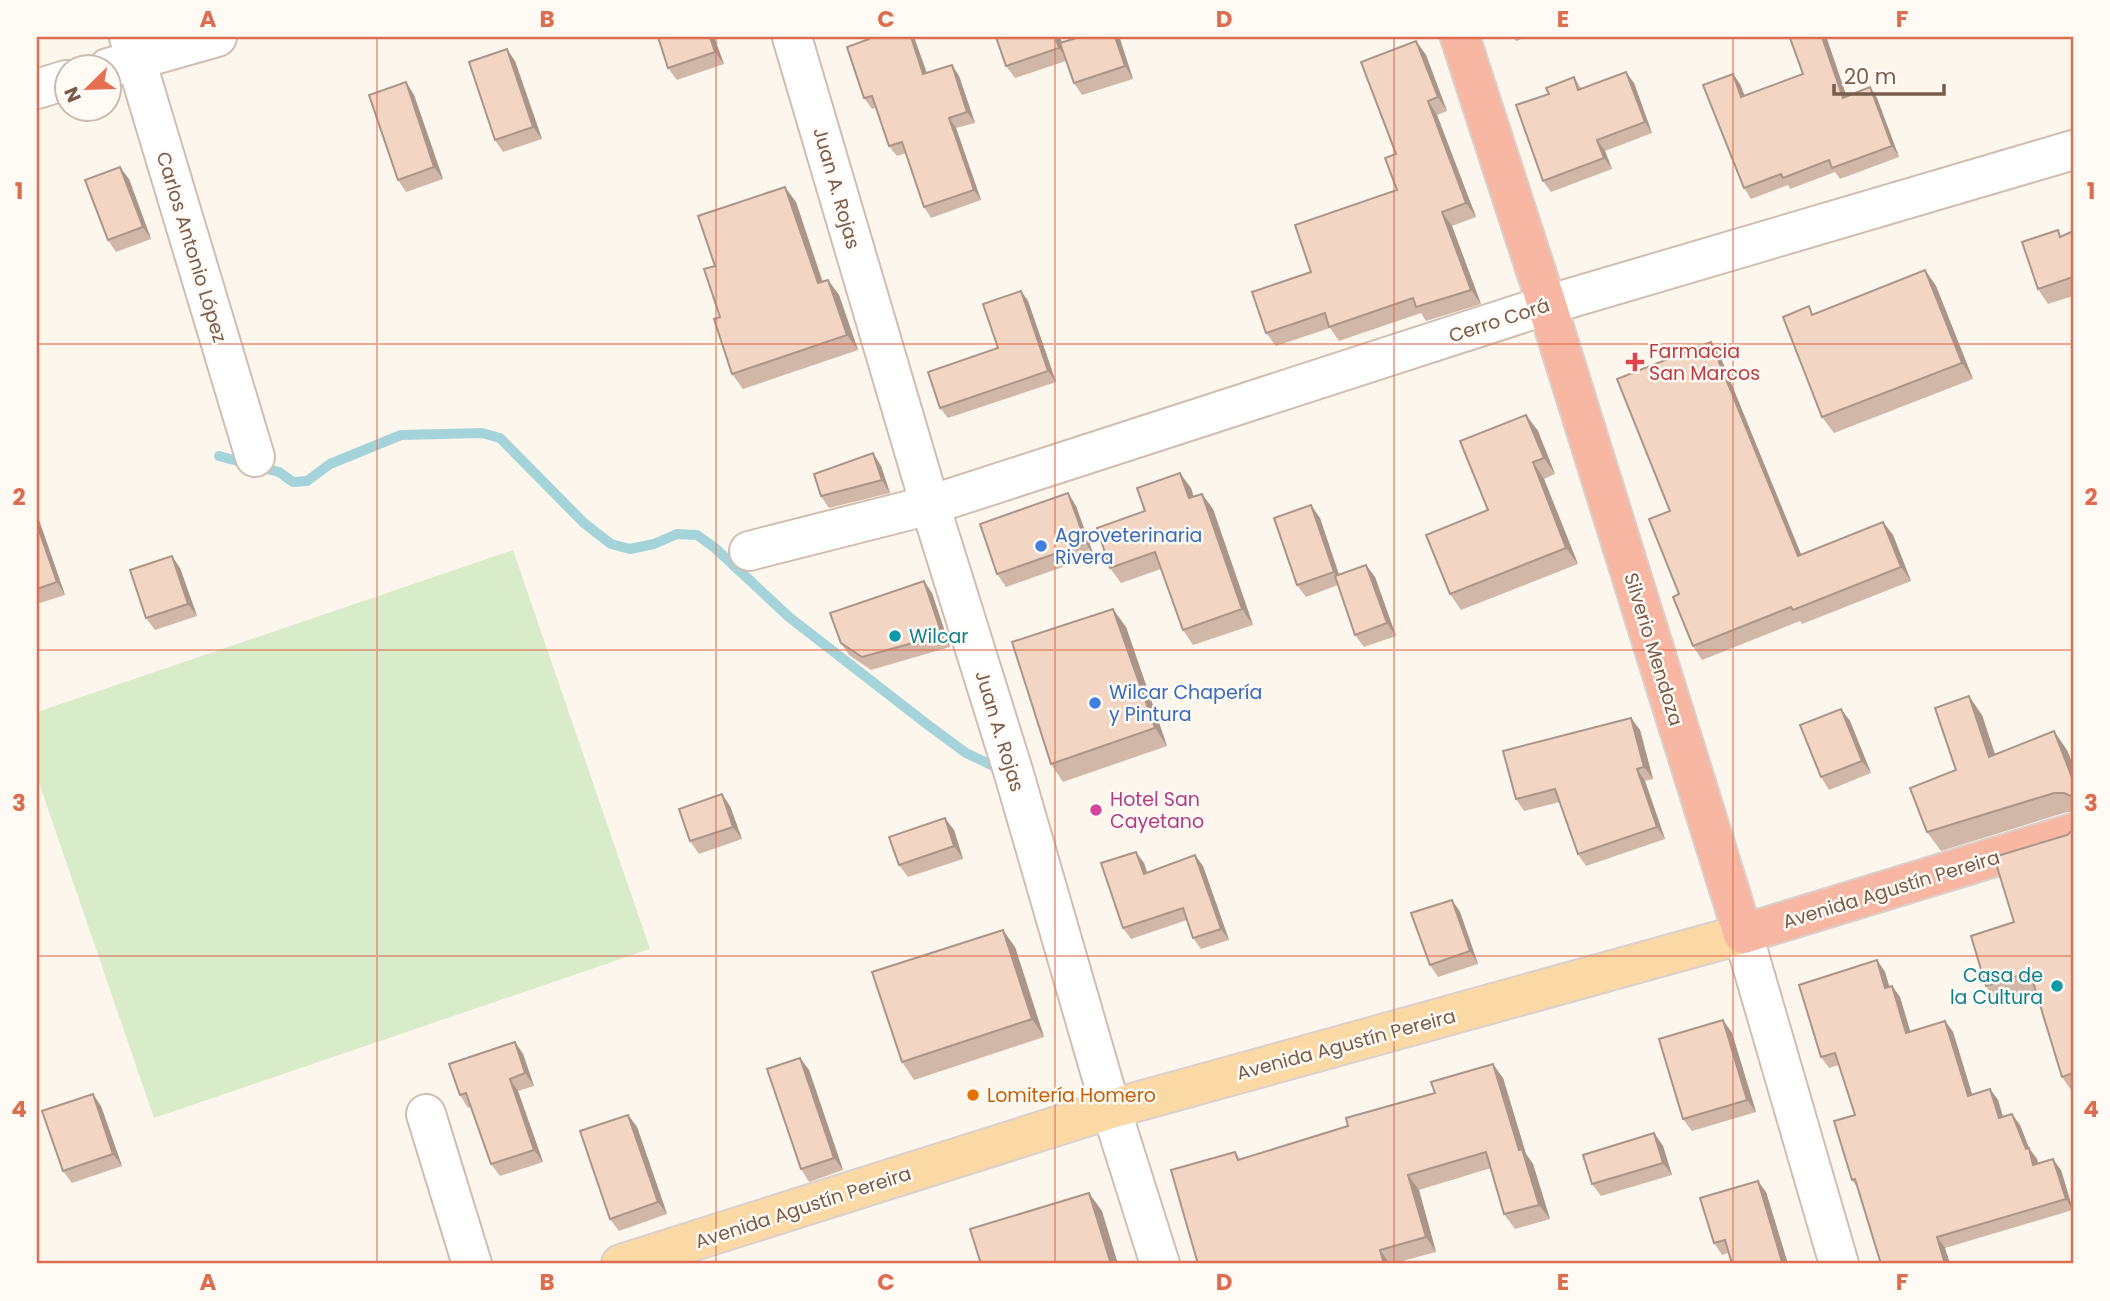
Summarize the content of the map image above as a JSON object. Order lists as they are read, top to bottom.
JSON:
{
  "streets": {
    "highway": ["Silverio Mendoza", "Avenida Agustín Pereira"],
    "street": ["Juan A. Rojas", "Carlos Antonio López", "Cerro Corá"]
  },
  "crossings": [
    ["Juan A. Rojas", "Cerro Corá"],
    ["Juan A. Rojas", "Avenida Agustín Pereira"],
    ["Cerro Corá", "Silverio Mendoza"],
    ["Silverio Mendoza", "Avenida Agustín Pereira"]
  ],
  "places": {
    "health": ["Farmacia San Marcos"],
    "other": [
      "Agroveterinaria Rivera",
      "Wilcar",
      "Wilcar Chapería y Pintura",
      "Hotel San Cayetano",
      "Casa de la Cultura",
      "Lomitería Homero"
    ]
  },
  "scale_bar": "20 m",
  "north": "bottom left",
  "grid": {
    "columns": [
      "A",
      "B",
      "C",
      "D",
      "E",
      "F"
    ],
    "rows": [
      "1",
      "2",
      "3",
      "4"
    ]
  }
}
